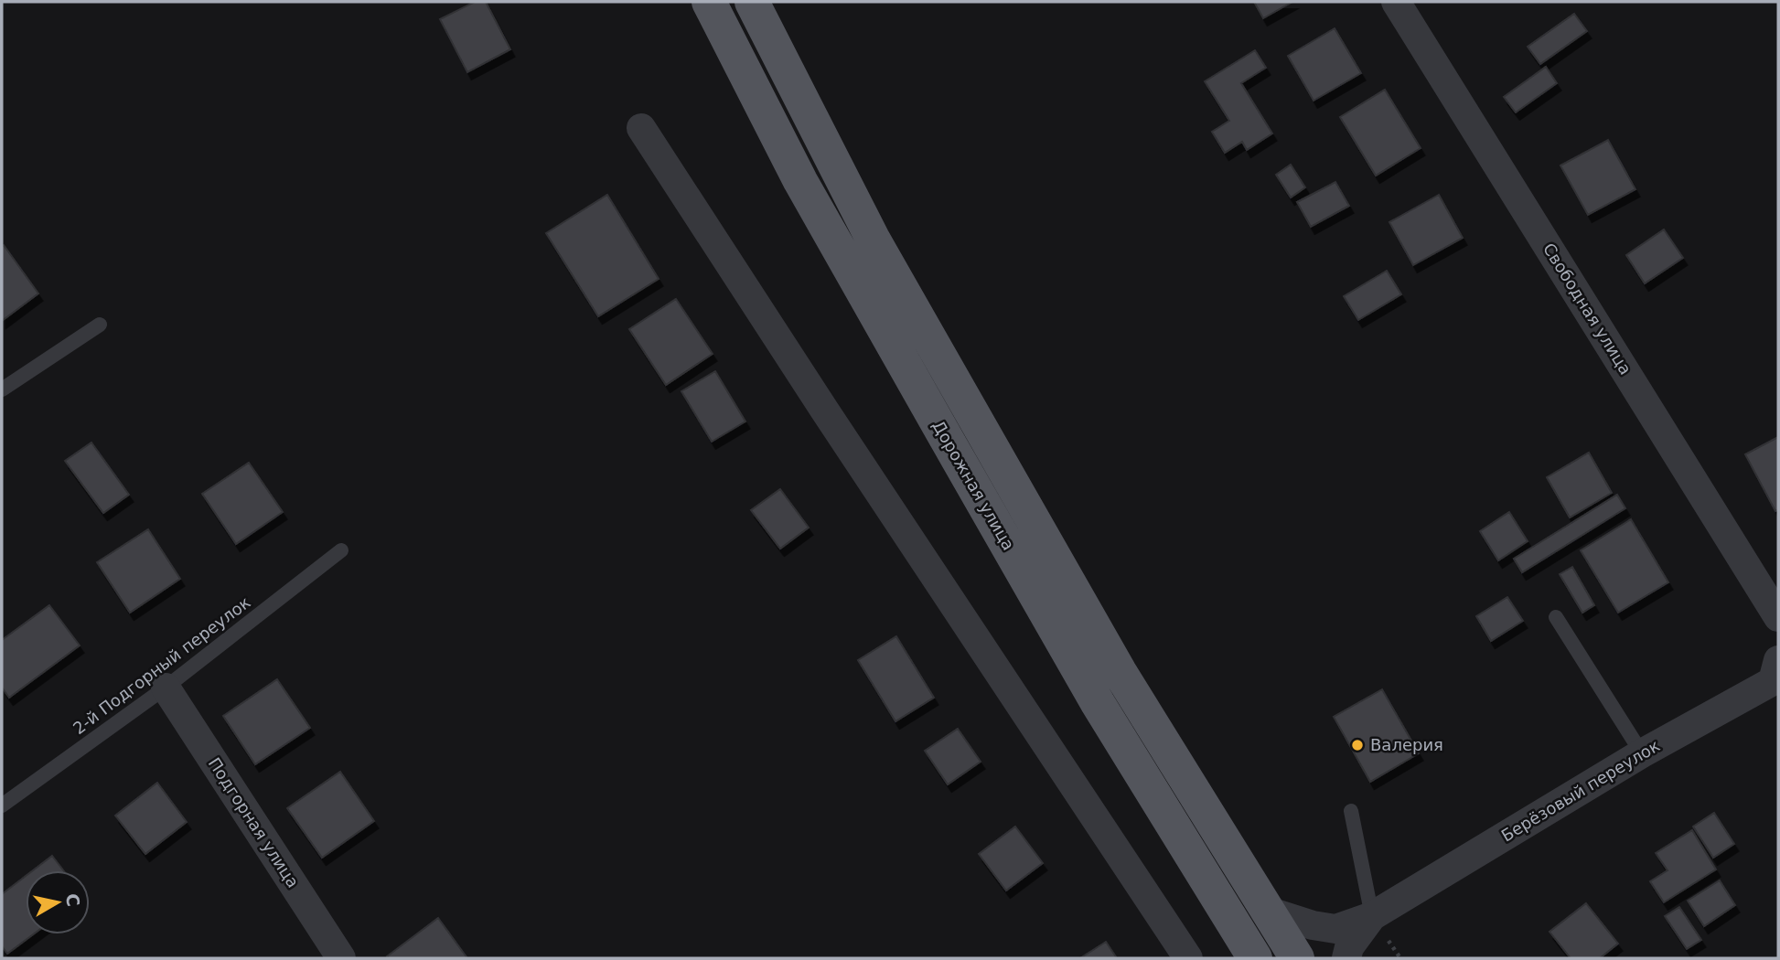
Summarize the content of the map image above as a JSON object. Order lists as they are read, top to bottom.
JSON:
{
  "streets": {
    "main road": ["Дорожная улица"],
    "street": ["Свободная улица", "Берёзовый переулок", "Подгорная улица"],
    "lane": ["2-й Подгорный переулок"]
  },
  "crossings": [
    ["2-й Подгорный переулок", "Подгорная улица"]
  ],
  "places": ["Валерия"],
  "north": "right"
}
